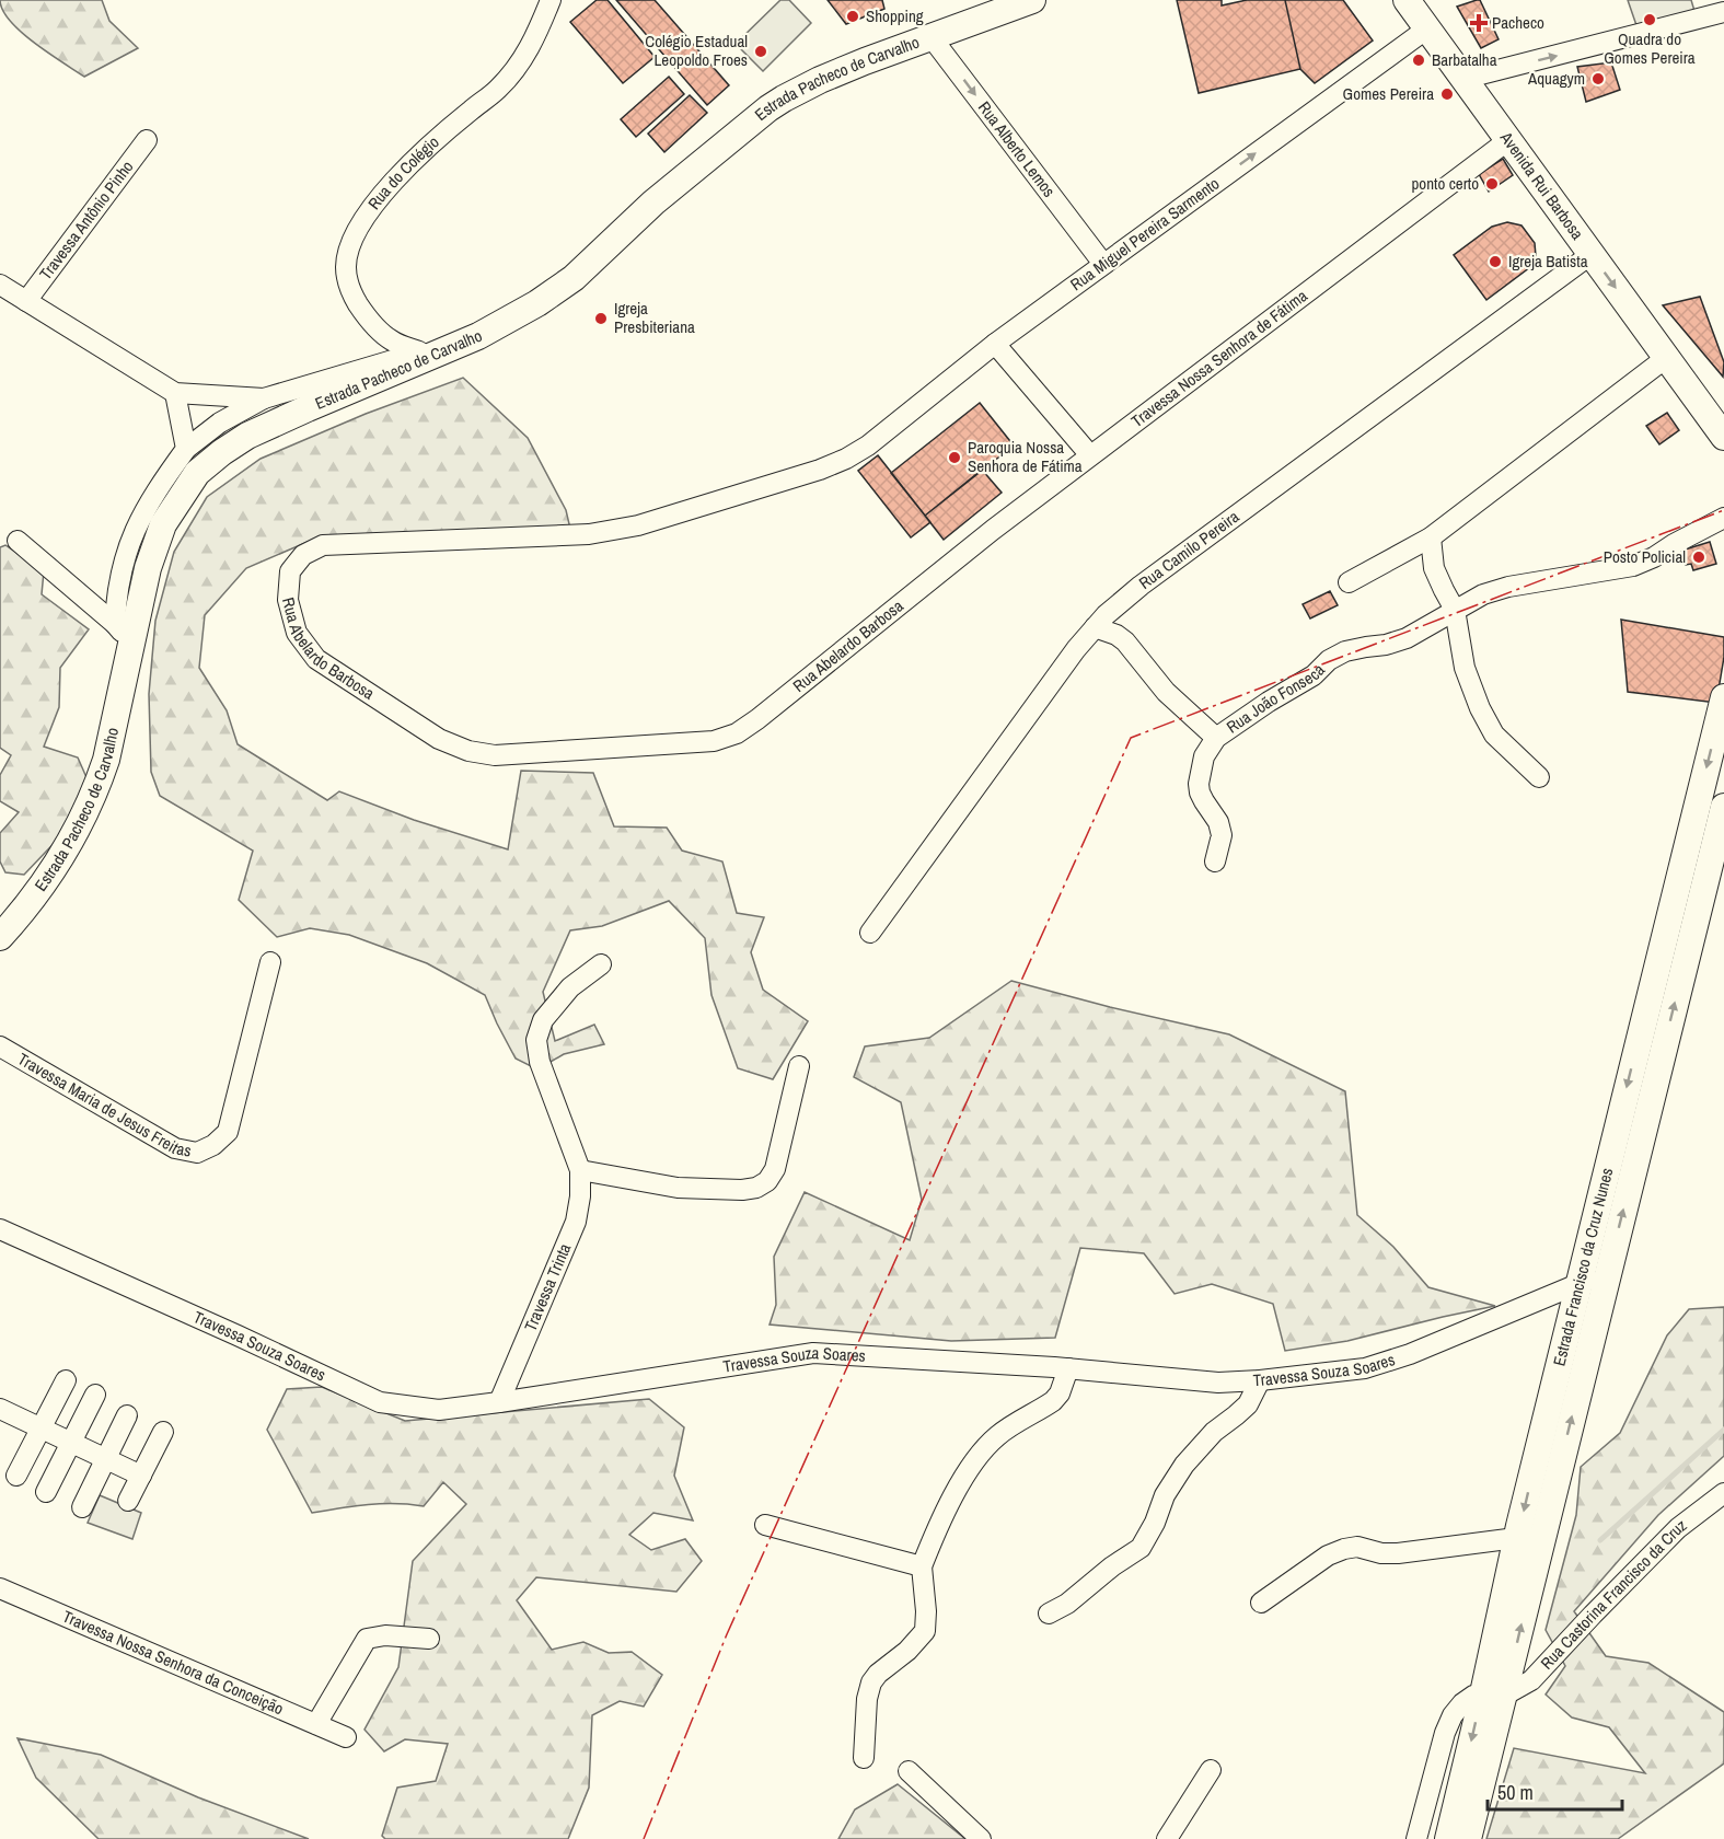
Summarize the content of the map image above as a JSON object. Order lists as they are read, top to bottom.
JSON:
{
  "streets": {
    "main road": ["Estrada Pacheco de Carvalho", "Avenida Rui Barbosa", "Estrada Francisco da Cruz Nunes"],
    "street": [
      "Rua Alberto Lemos",
      "Rua do Colégio",
      "Travessa Antônio Pinho",
      "Rua Miguel Pereira Sarmento",
      "Travessa Nossa Senhora de Fátima",
      "Rua Camilo Pereira",
      "Rua Abelardo Barbosa",
      "Rua João Fonseca",
      "Travessa Maria de Jesus Freitas",
      "Travessa Trinta",
      "Travessa Souza Soares",
      "Rua Castorina Francisco da Cruz",
      "Travessa Nossa Senhora da Conceição"
    ]
  },
  "crossings": [
    ["Estrada Pacheco de Carvalho", "Rua Alberto Lemos"],
    ["Rua Alberto Lemos", "Rua Miguel Pereira Sarmento"],
    ["Avenida Rui Barbosa", "Rua Miguel Pereira Sarmento"],
    ["Avenida Rui Barbosa", "Travessa Nossa Senhora de Fátima"],
    ["Avenida Rui Barbosa", "Rua Camilo Pereira"],
    ["Rua Miguel Pereira Sarmento", "Rua Abelardo Barbosa"],
    ["Travessa Nossa Senhora de Fátima", "Rua Abelardo Barbosa"],
    ["Estrada Francisco da Cruz Nunes", "Travessa Souza Soares"],
    ["Estrada Francisco da Cruz Nunes", "Rua Castorina Francisco da Cruz"],
    ["Travessa Trinta", "Travessa Souza Soares"]
  ],
  "one_way": ["Rua Alberto Lemos", "Rua Miguel Pereira Sarmento"],
  "places": {
    "other": [
      "Shopping",
      "Quadra do Gomes Pereira",
      "Colégio Estadual Leopoldo Froes",
      "Barbatalha",
      "Aquagym",
      "Gomes Pereira",
      "ponto certo",
      "Igreja Batista",
      "Igreja Presbiteriana",
      "Paroquia Nossa Senhora de Fátima",
      "Posto Policial"
    ],
    "health": ["Pacheco"]
  },
  "scale_bar": "50 m"
}
